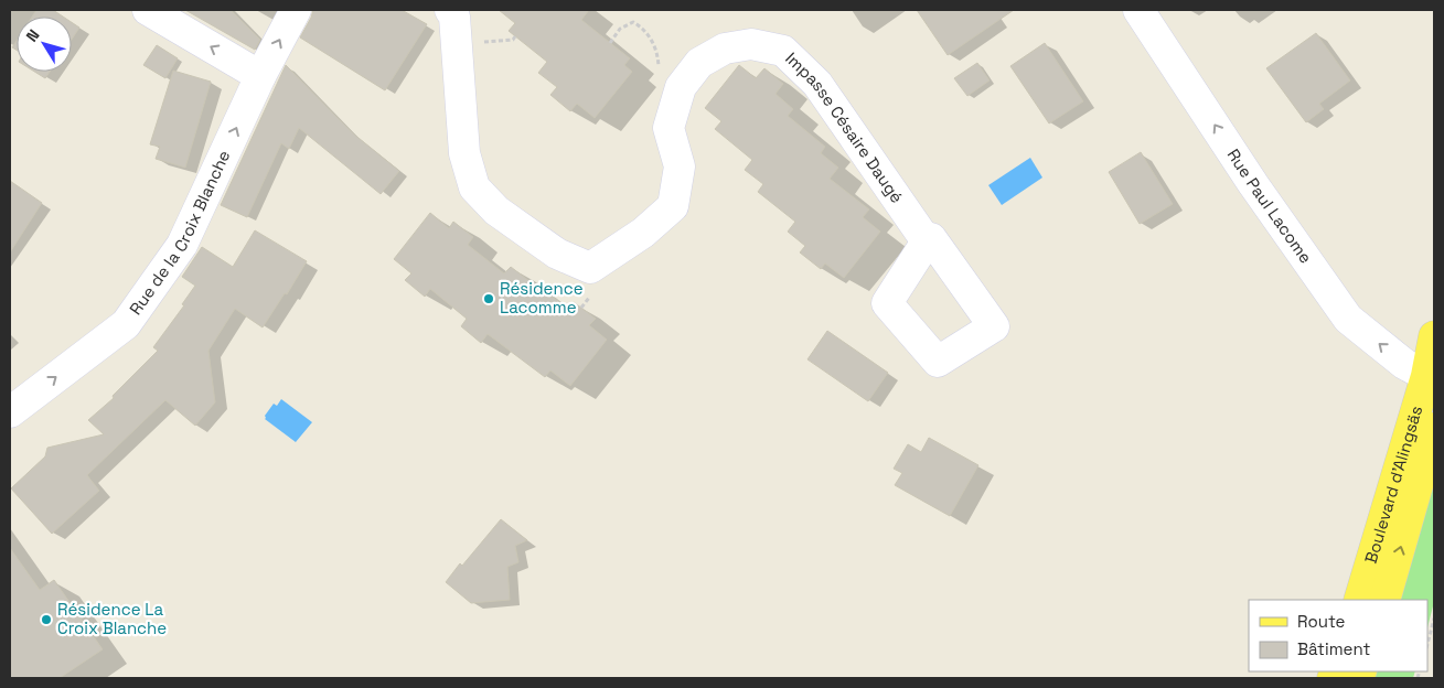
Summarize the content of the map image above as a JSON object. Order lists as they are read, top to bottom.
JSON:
{
  "streets": {
    "main road": ["Boulevard d'Alingsäs"],
    "street": ["Impasse Césaire Daugé", "Rue Paul Lacome", "Rue de la Croix Blanche"]
  },
  "crossings": [
    ["Rue Paul Lacome", "Boulevard d'Alingsäs"]
  ],
  "one_way": ["Rue Paul Lacome", "Rue de la Croix Blanche"],
  "places": ["Résidence Lacomme", "Résidence La Croix Blanche"],
  "legend": ["Route", "Bâtiment"],
  "north": "top left"
}
